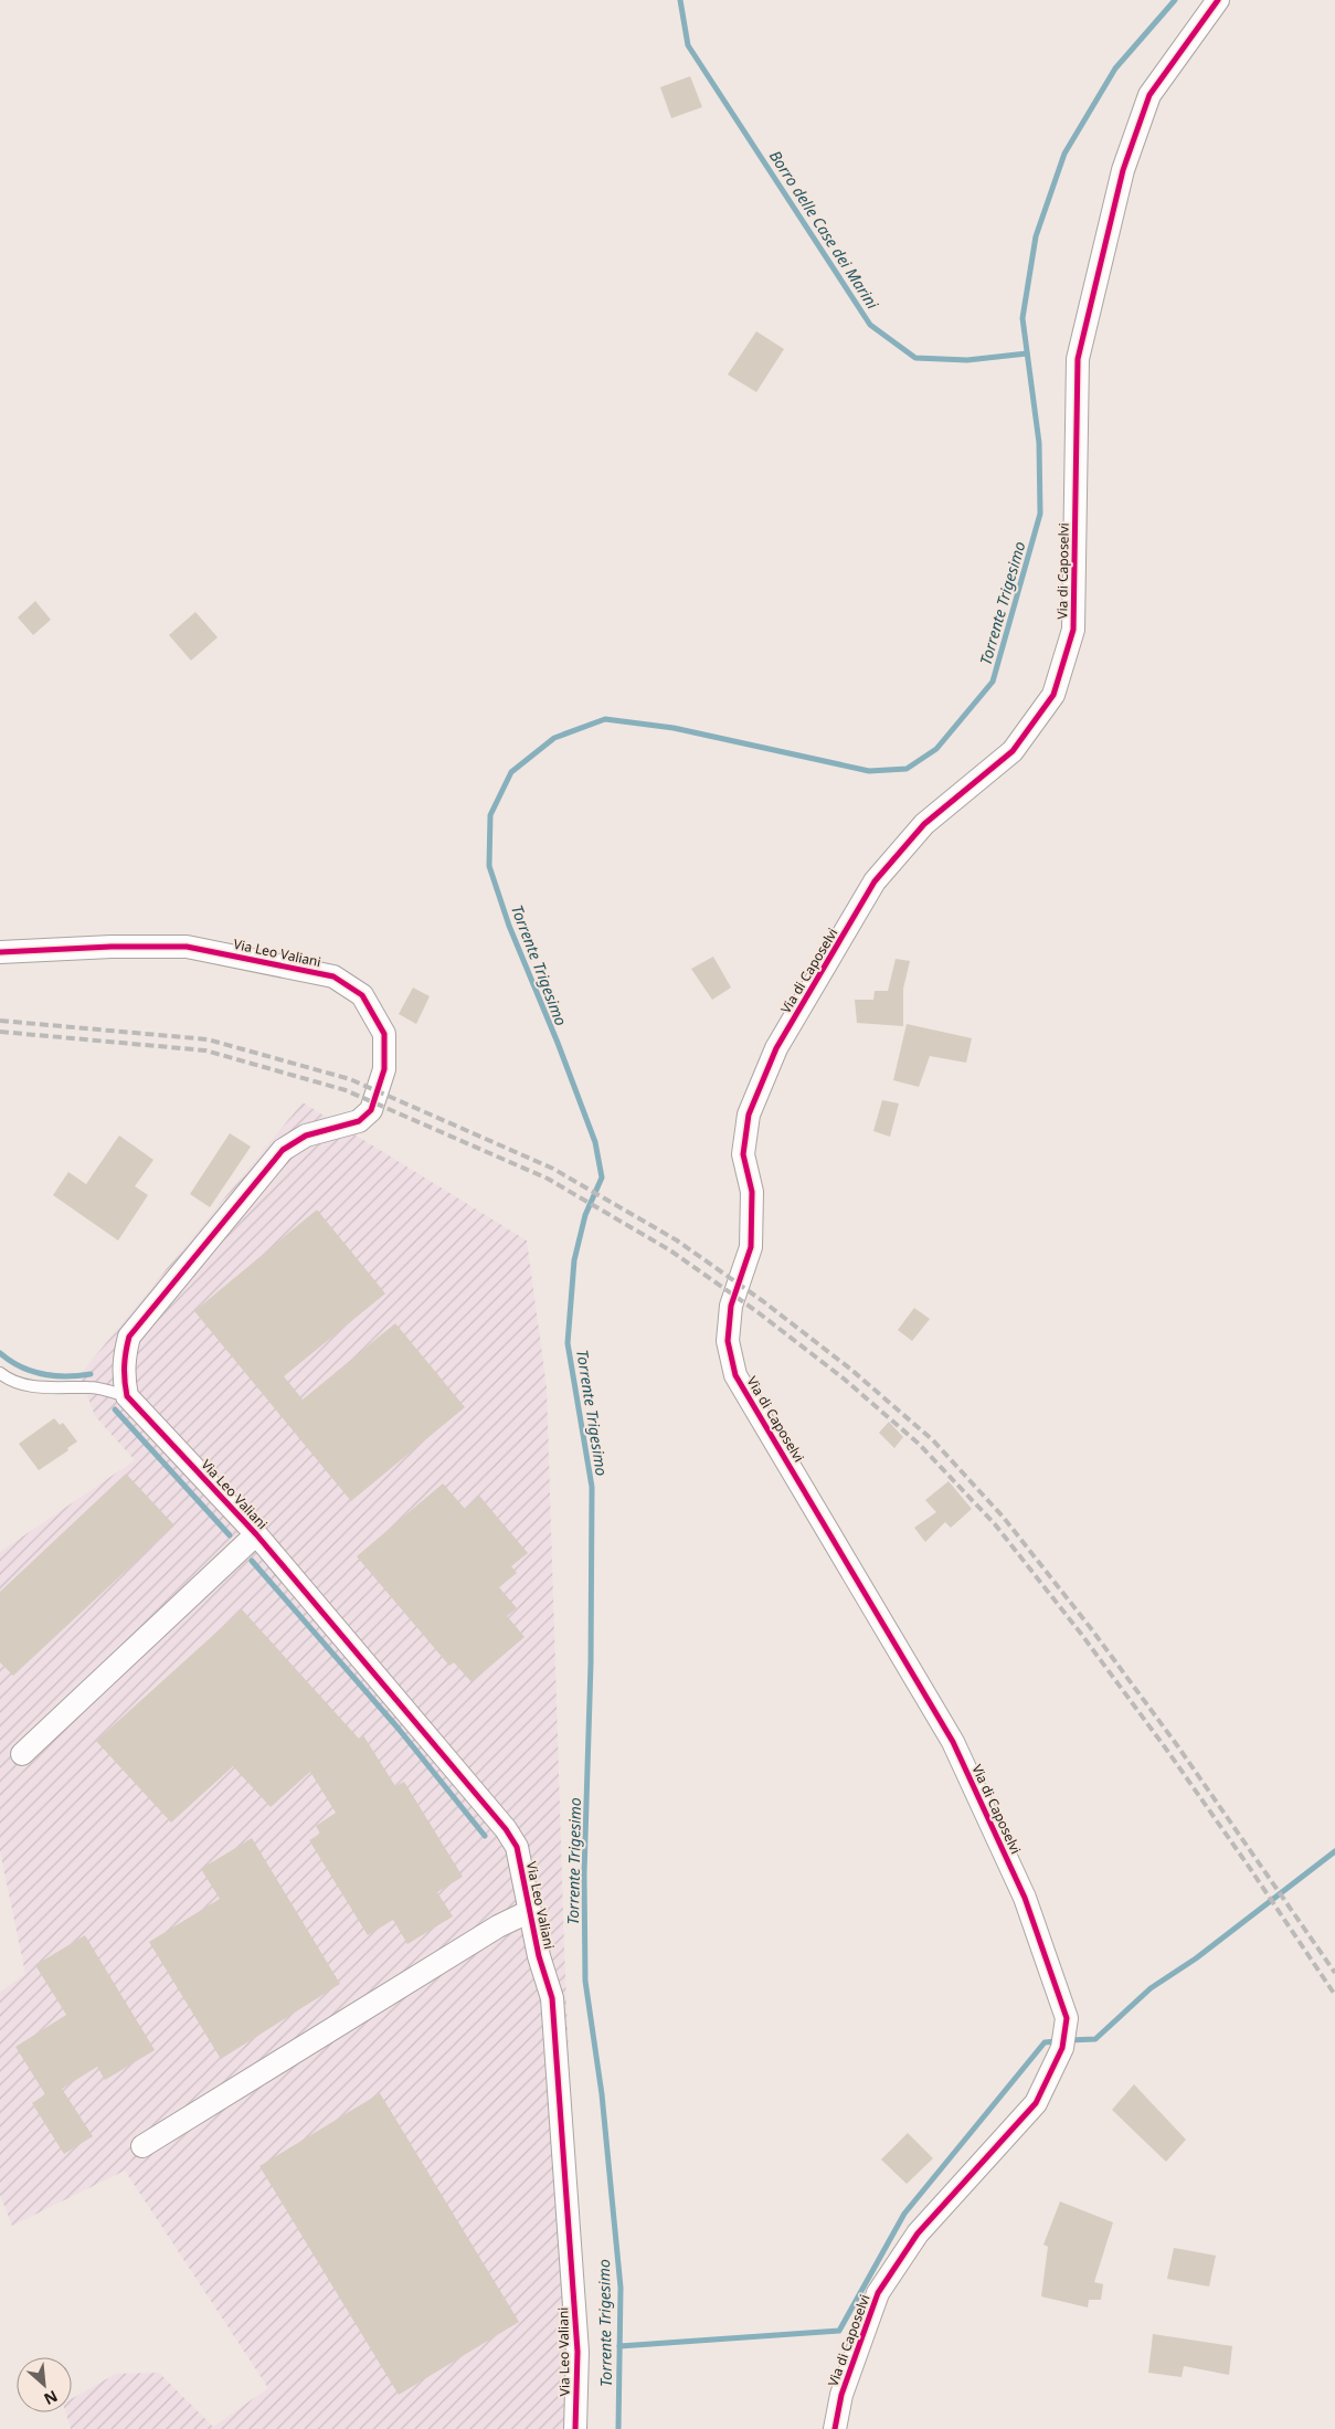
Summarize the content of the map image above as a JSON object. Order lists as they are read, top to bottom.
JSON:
{
  "streets": {
    "street": ["Via di Caposelvi", "Via Leo Valiani"]
  },
  "water": ["Borro delle Case dei Marini", "Torrente Trigesimo"],
  "north": "bottom right"
}
